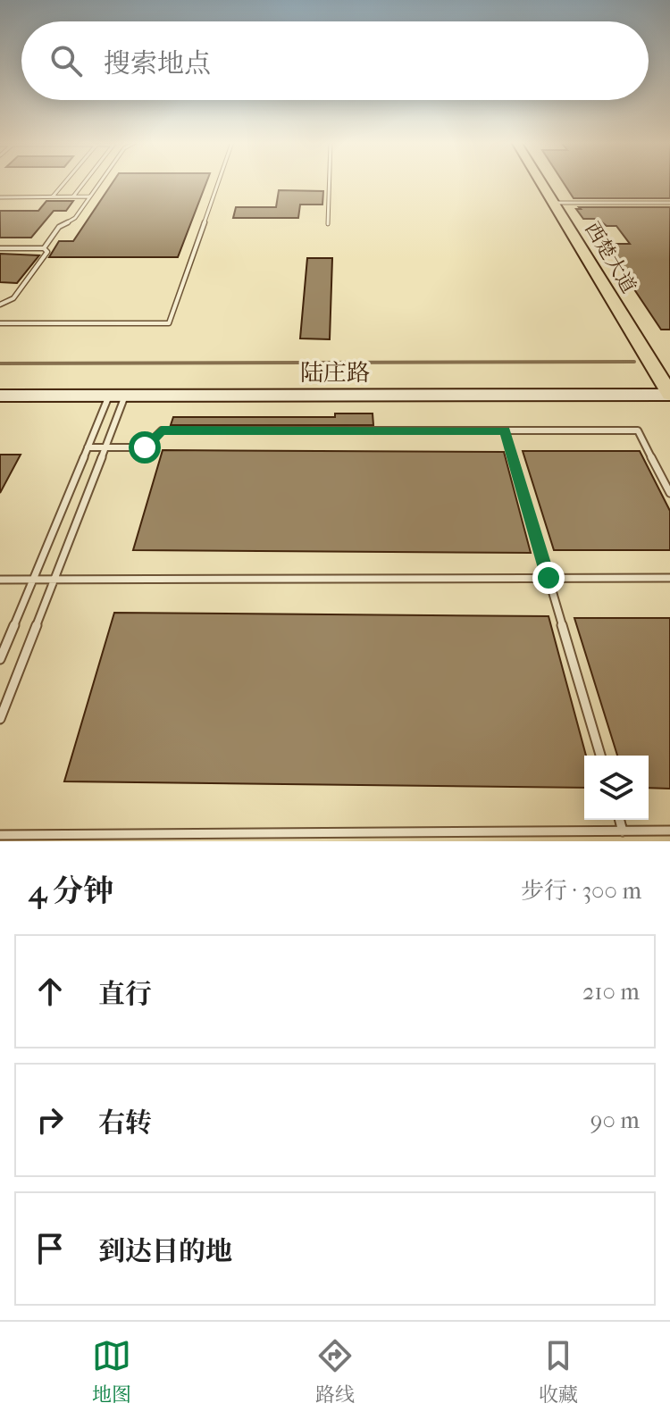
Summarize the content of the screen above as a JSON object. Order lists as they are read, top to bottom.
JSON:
{
  "streets": {
    "main road": ["西楚大道"],
    "street": ["陆庄路"]
  },
  "crossings": [
    ["西楚大道", "陆庄路"]
  ],
  "page": {
    "search": "搜索地点",
    "heading": ["4 分钟", "步行 · 300 m"],
    "list": [
      ["直行", "210 m"],
      ["右转", "90 m"],
      "到达目的地"
    ],
    "nav": ["地图", "路线", "收藏"]
  }
}
